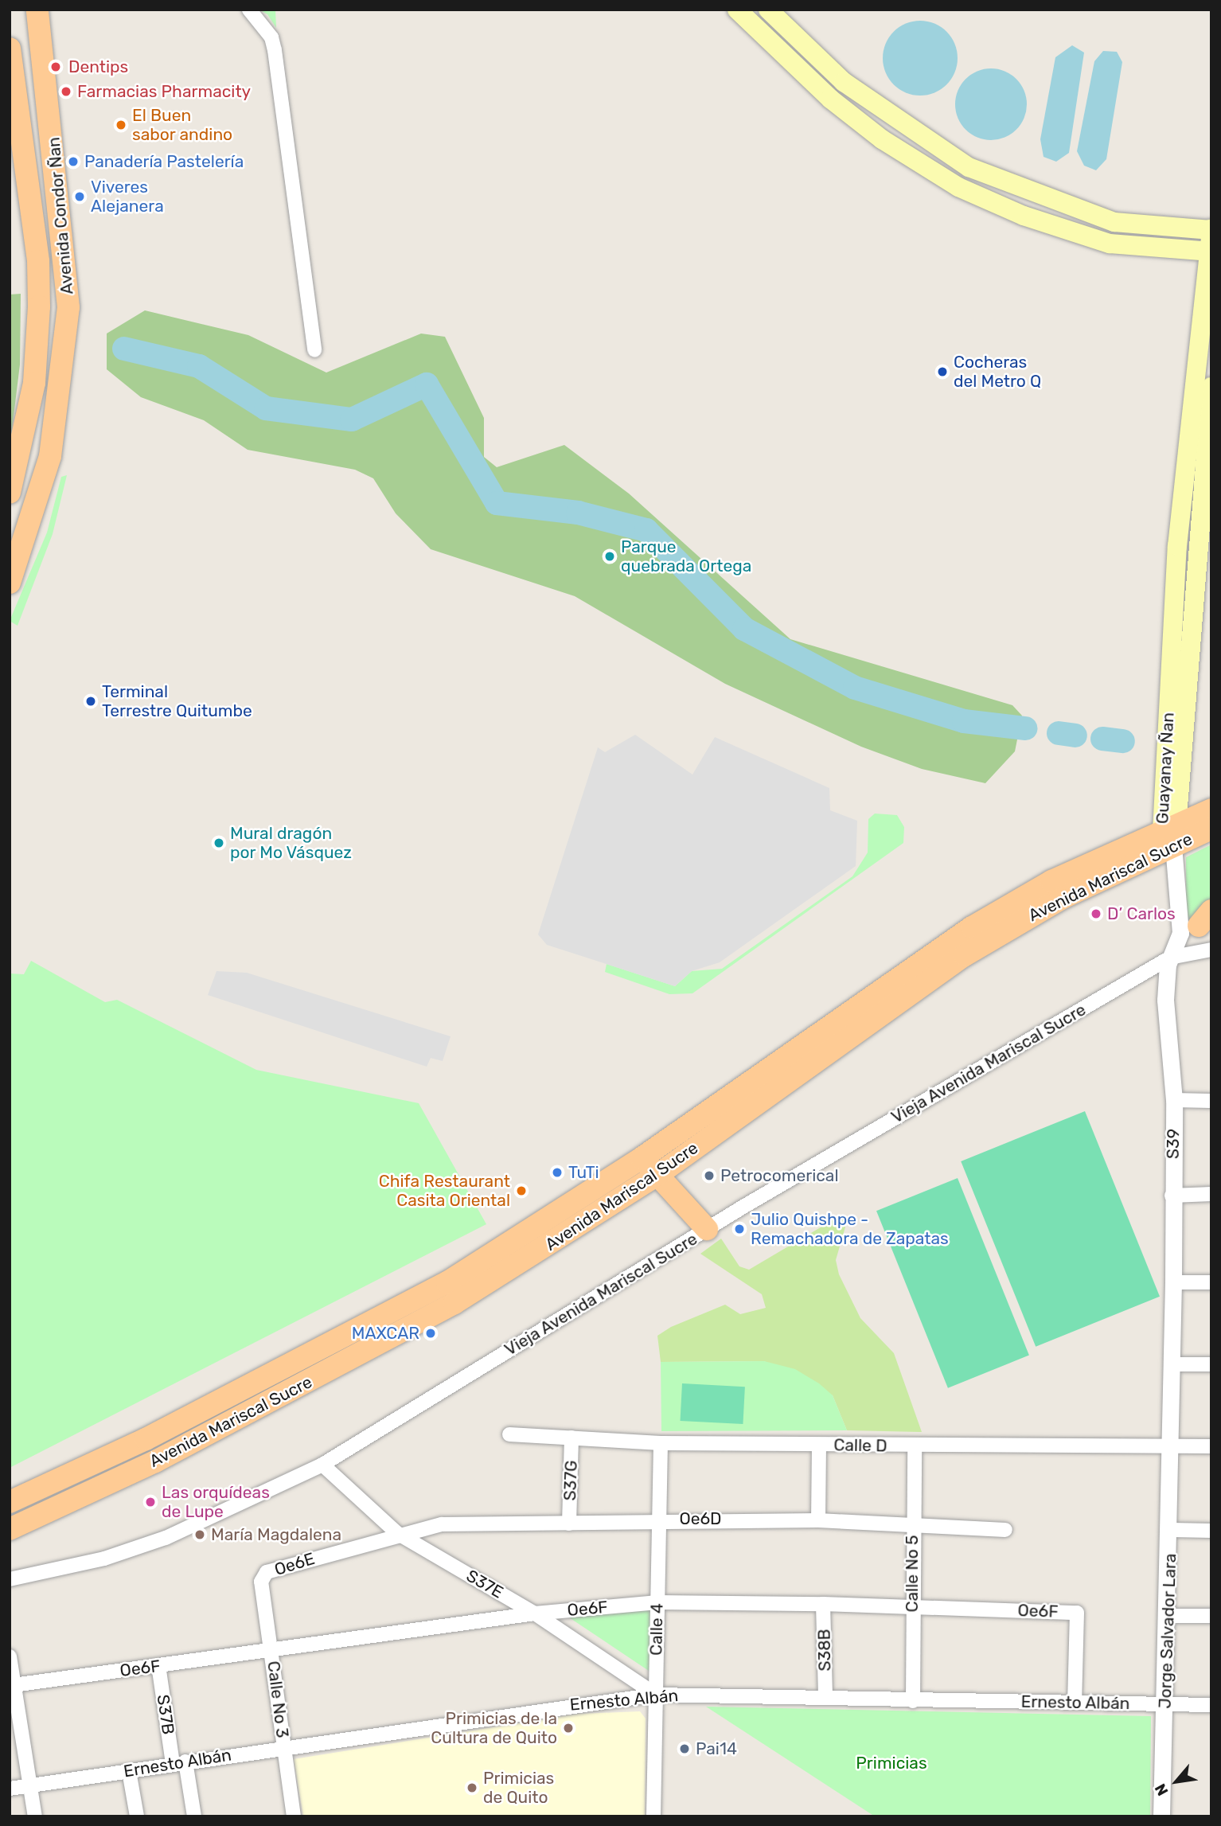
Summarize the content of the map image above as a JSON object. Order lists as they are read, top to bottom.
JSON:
{
  "streets": {
    "main road": ["Avenida Condor Ñan", "Guayanay Ñan", "Avenida Mariscal Sucre"],
    "street": [
      "Vieja Avenida Mariscal Sucre",
      "S39",
      "Calle D",
      "S37G",
      "Oe6D",
      "Oe6E",
      "Calle No 5",
      "S37E",
      "Oe6F",
      "Calle 4",
      "Jorge Salvador Lara",
      "S38B",
      "Calle No 3",
      "Ernesto Albán",
      "S37B"
    ]
  },
  "crossings": [
    ["Guayanay Ñan", "Avenida Mariscal Sucre"],
    ["Guayanay Ñan", "S39"],
    ["Avenida Mariscal Sucre", "S39"],
    ["Vieja Avenida Mariscal Sucre", "S39"],
    ["Vieja Avenida Mariscal Sucre", "S37E"],
    ["S39", "Calle D"],
    ["S39", "Jorge Salvador Lara"],
    ["Calle D", "S37G"],
    ["Calle D", "Calle No 5"],
    ["Calle D", "Calle 4"],
    ["Calle D", "Jorge Salvador Lara"],
    ["S37G", "Oe6D"],
    ["Oe6D", "Oe6E"],
    ["Oe6D", "Calle No 5"],
    ["Oe6D", "S37E"],
    ["Oe6D", "Calle 4"],
    ["Oe6E", "S37E"],
    ["Oe6E", "Calle No 3"],
    ["Calle No 5", "Oe6F"],
    ["Calle No 5", "Ernesto Albán"],
    ["S37E", "Oe6F"],
    ["S37E", "Calle 4"],
    ["S37E", "Ernesto Albán"],
    ["Oe6F", "Calle 4"],
    ["Oe6F", "S38B"],
    ["Oe6F", "Calle No 3"],
    ["Oe6F", "Ernesto Albán"],
    ["Oe6F", "S37B"],
    ["Calle 4", "Ernesto Albán"],
    ["Jorge Salvador Lara", "Ernesto Albán"],
    ["S38B", "Ernesto Albán"],
    ["Calle No 3", "Ernesto Albán"],
    ["Ernesto Albán", "S37B"]
  ],
  "parks": ["Primicias"],
  "places": [
    "Dentips",
    "Farmacias Pharmacity",
    "El Buen sabor andino",
    "Panadería Pastelería",
    "Viveres Alejanera",
    "Cocheras del Metro Q",
    "Parque quebrada Ortega",
    "Terminal Terrestre Quitumbe",
    "Mural dragón por Mo Vásquez",
    "D’ Carlos",
    "TuTi",
    "Petrocomerical",
    "Chifa Restaurant Casita Oriental",
    "Julio Quishpe - Remachadora de Zapatas",
    "MAXCAR",
    "Las orquídeas de Lupe",
    "María Magdalena",
    "Primicias de la Cultura de Quito",
    "Pai14",
    "Primicias de Quito"
  ],
  "north": "bottom left"
}
